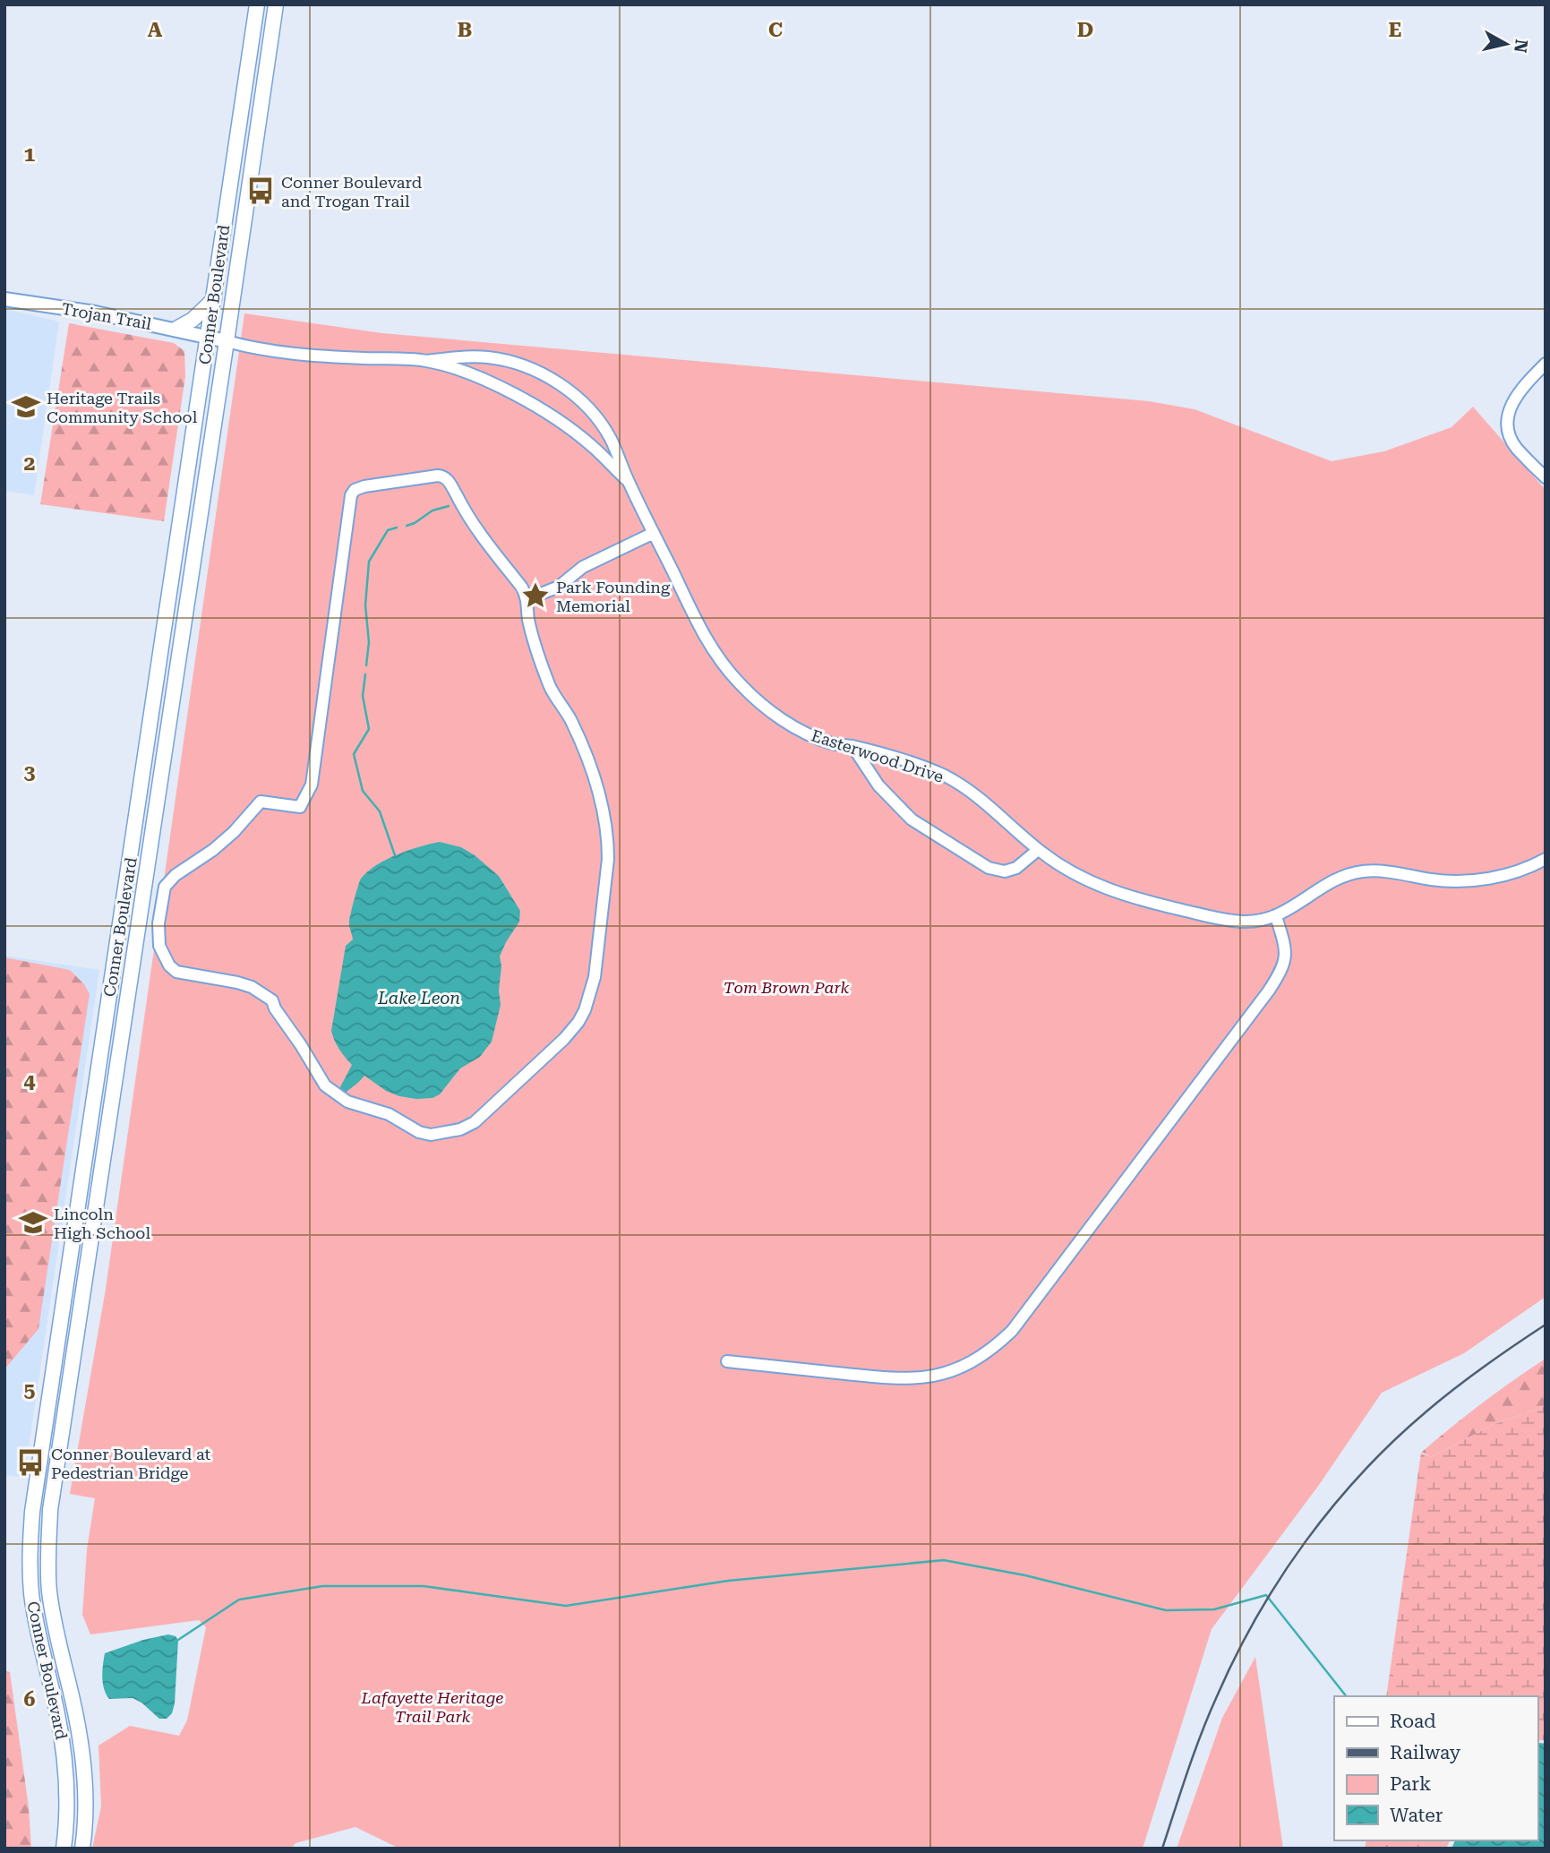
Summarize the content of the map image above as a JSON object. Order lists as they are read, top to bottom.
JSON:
{
  "streets": {
    "main road": ["Conner Boulevard"],
    "street": ["Trojan Trail", "Easterwood Drive"]
  },
  "crossings": [
    ["Conner Boulevard", "Trojan Trail"],
    ["Conner Boulevard", "Easterwood Drive"],
    ["Trojan Trail", "Easterwood Drive"]
  ],
  "water": ["Lake Leon"],
  "parks": ["Tom Brown Park", "Lafayette Heritage Trail Park"],
  "places": {
    "bus stop": ["Conner Boulevard and Trogan Trail", "Conner Boulevard at Pedestrian Bridge"],
    "school or university": ["Heritage Trails Community School", "Lincoln High School"],
    "place": ["Park Founding Memorial"]
  },
  "legend": [
    "Road",
    "Railway",
    "Park",
    "Water"
  ],
  "north": "right",
  "grid": {
    "columns": [
      "A",
      "B",
      "C",
      "D",
      "E"
    ],
    "rows": [
      "1",
      "2",
      "3",
      "4",
      "5",
      "6"
    ]
  }
}
